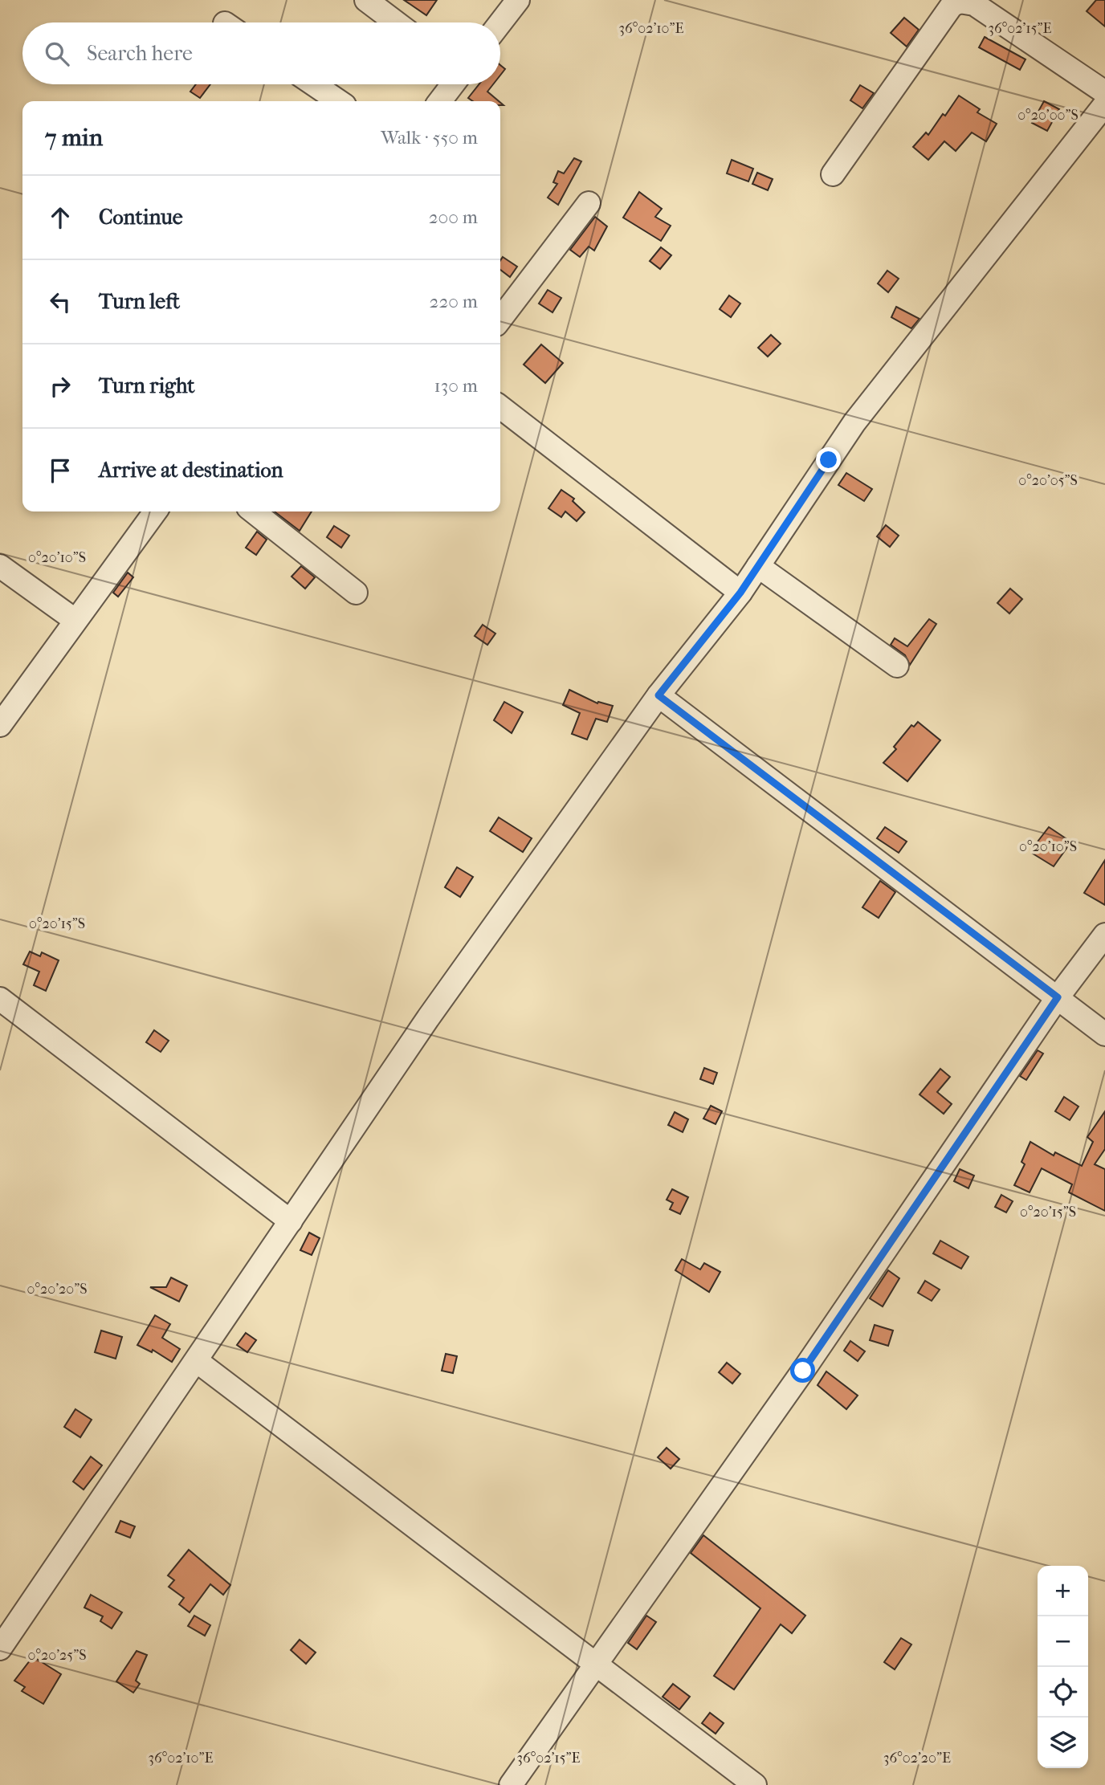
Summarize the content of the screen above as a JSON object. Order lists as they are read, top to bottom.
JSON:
{
  "page": {
    "search": "Search here",
    "heading": ["7 min", "Walk · 550 m"],
    "list": [
      ["Continue", "200 m"],
      ["Turn left", "220 m"],
      ["Turn right", "130 m"],
      "Arrive at destination"
    ],
    "map_buttons": ["+", "−"]
  },
  "coordinates": [
    "36°02'10\"E",
    "36°02'15\"E",
    "0°20'00\"S",
    "0°20'05\"S",
    "0°20'10\"S",
    "0°20'15\"S",
    "0°20'20\"S",
    "0°20'25\"S",
    "36°02'20\"E"
  ]
}
